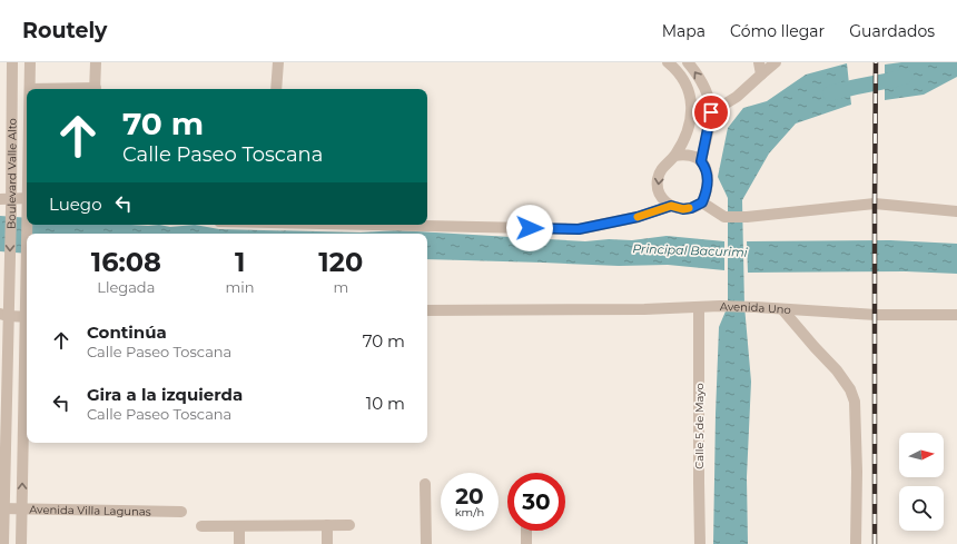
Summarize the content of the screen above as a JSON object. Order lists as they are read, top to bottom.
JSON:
{
  "streets": {
    "street": [
      "Boulevard Valle Alto",
      "Avenida Uno",
      "Calle 5 de Mayo",
      "Avenida Villa Lagunas"
    ]
  },
  "crossings": [
    ["Boulevard Valle Alto", "Avenida Villa Lagunas"],
    ["Avenida Uno", "Calle 5 de Mayo"]
  ],
  "water": ["Principal Bacurimi"],
  "north": "right",
  "page": {
    "header": "Routely",
    "nav": ["Mapa", "Cómo llegar", "Guardados"],
    "turn": ["70 m", "Calle Paseo Toscana"],
    "then": "Luego",
    "eta": [
      "16:08",
      "Llegada",
      "1",
      "min",
      "120",
      "m"
    ],
    "list": [
      {
        "name": "Continúa",
        "note": "Calle Paseo Toscana",
        "value": "70 m"
      },
      {
        "name": "Gira a la izquierda",
        "note": "Calle Paseo Toscana",
        "value": "10 m"
      }
    ],
    "speed": "20 km/h",
    "limit": "30"
  }
}
